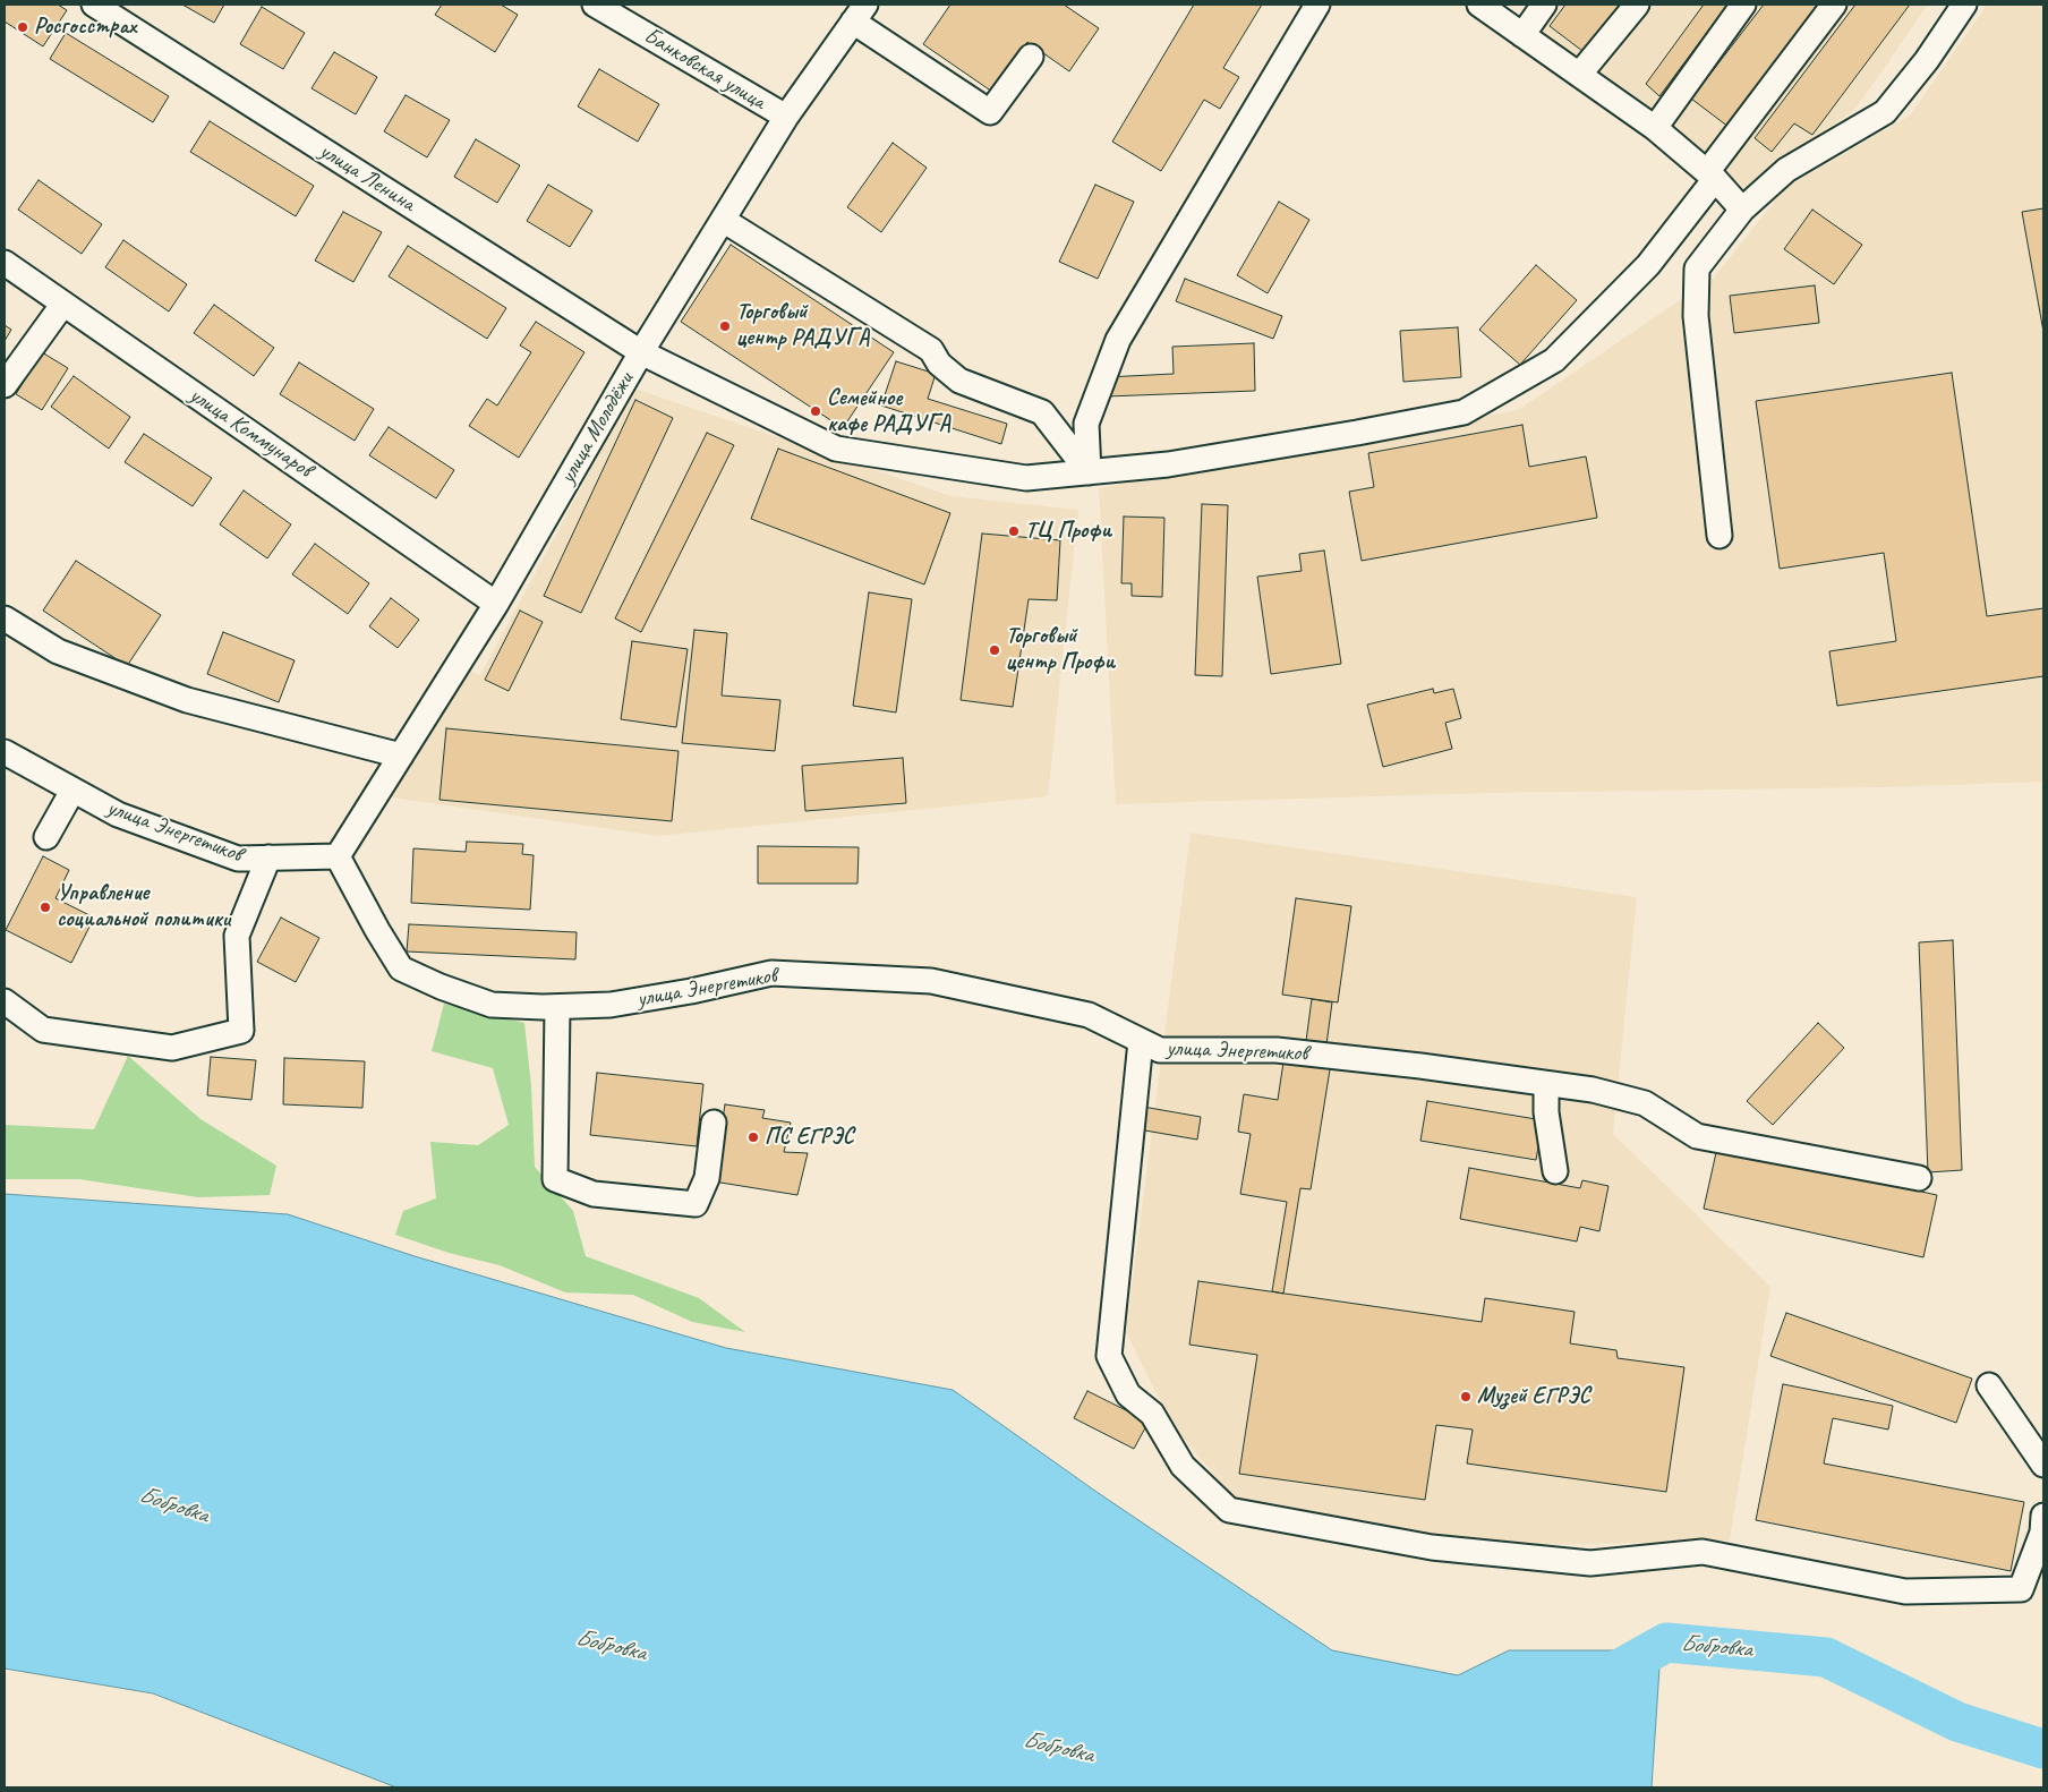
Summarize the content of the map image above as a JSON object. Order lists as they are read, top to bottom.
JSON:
{
  "streets": {
    "street": [
      "Банковская улица",
      "улица Ленина",
      "улица Молодёжи",
      "улица Коммунаров",
      "улица Энергетиков"
    ]
  },
  "crossings": [
    ["Банковская улица", "улица Молодёжи"],
    ["улица Ленина", "улица Молодёжи"],
    ["улица Молодёжи", "улица Коммунаров"],
    ["улица Молодёжи", "улица Энергетиков"]
  ],
  "water": ["Бобровка"],
  "places": [
    "Росгосстрах",
    "Торговый центр РАДУГА",
    "Семейное кафе РАДУГА",
    "ТЦ Профи",
    "Торговый центр Профи",
    "Управление социальной политики",
    "ПС ЕГРЭС",
    "Музей ЕГРЭС"
  ]
}
